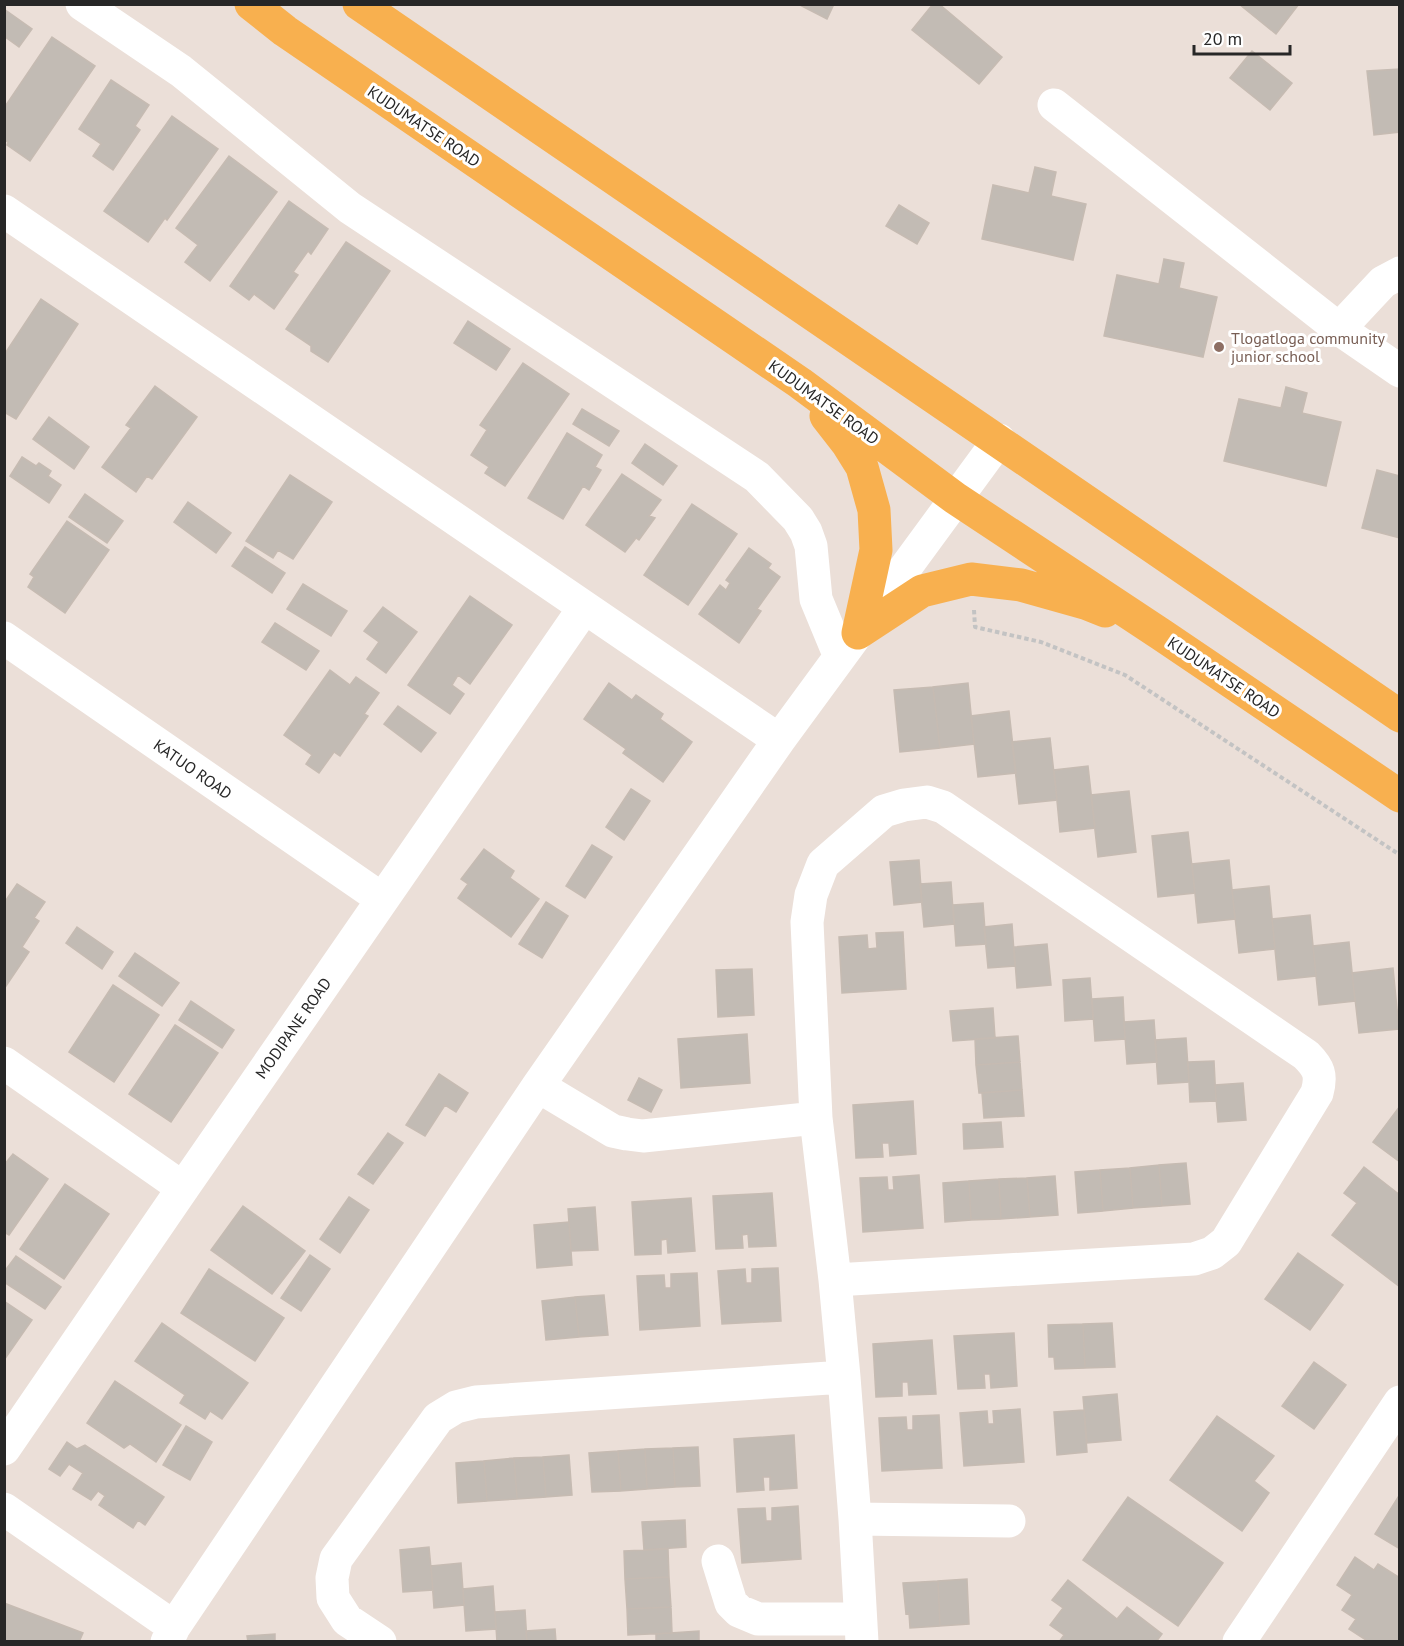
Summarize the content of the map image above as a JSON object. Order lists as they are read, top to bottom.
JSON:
{
  "streets": {
    "main road": ["KUDUMATSE ROAD"],
    "street": ["KATUO ROAD", "MODIPANE ROAD"]
  },
  "crossings": [
    ["KATUO ROAD", "MODIPANE ROAD"]
  ],
  "places": ["Tlogatloga community junior school"],
  "scale_bar": "20 m"
}
